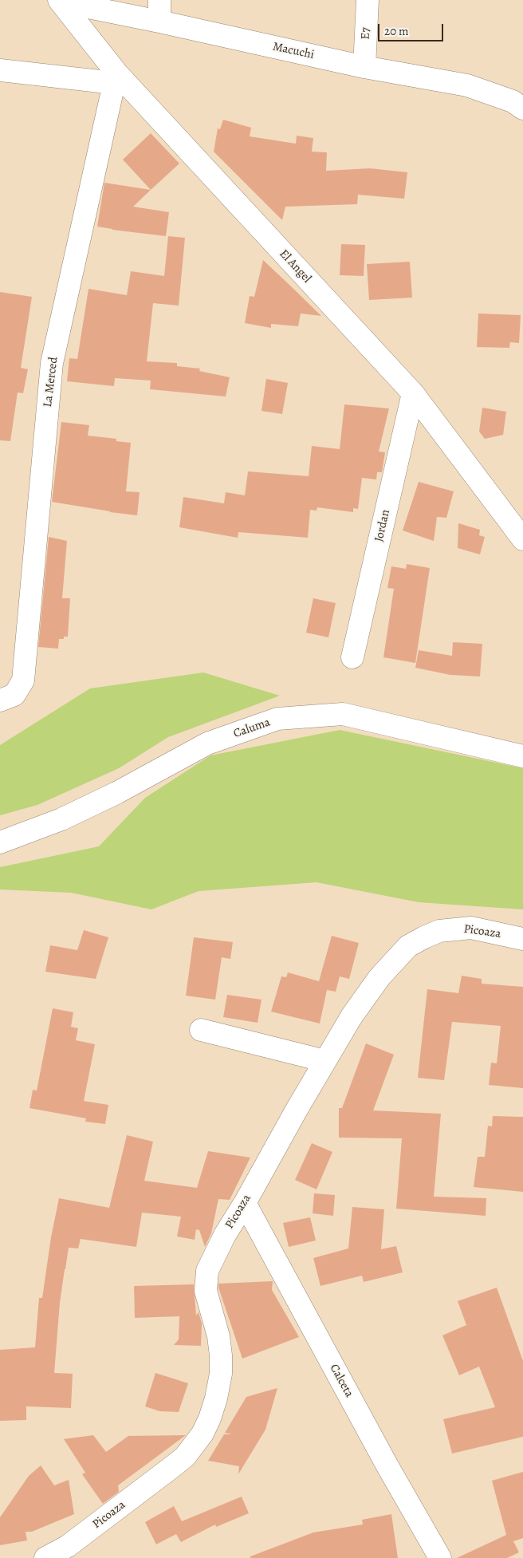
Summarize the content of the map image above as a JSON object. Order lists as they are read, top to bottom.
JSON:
{
  "streets": {
    "street": [
      "E7",
      "Macuchi",
      "El Angel",
      "La Merced",
      "Jordan",
      "Caluma",
      "Picoaza",
      "Calceta"
    ]
  },
  "crossings": [
    ["E7", "Macuchi"],
    ["Macuchi", "El Angel"],
    ["El Angel", "La Merced"],
    ["El Angel", "Jordan"],
    ["Picoaza", "Calceta"]
  ],
  "scale_bar": "20 m"
}
